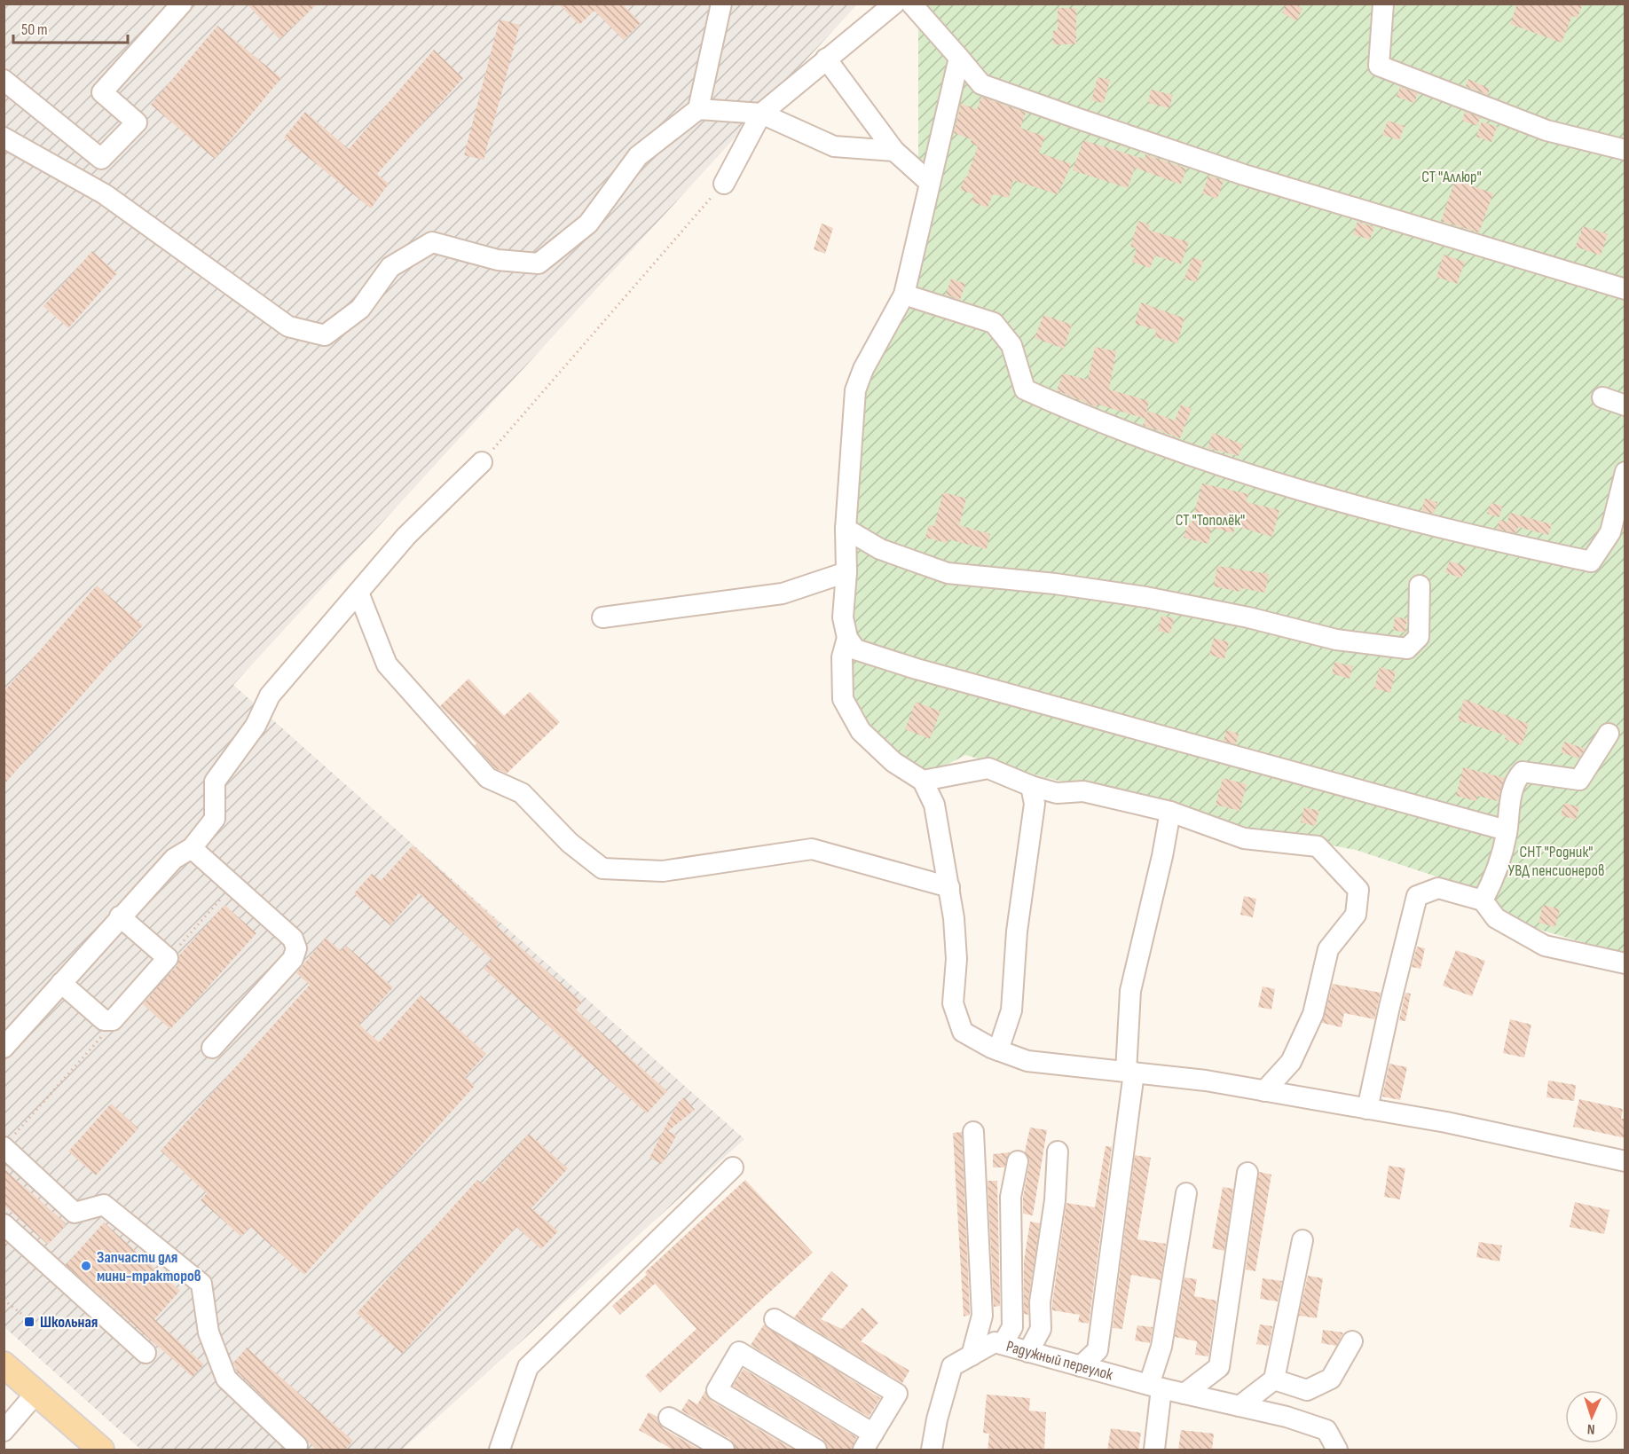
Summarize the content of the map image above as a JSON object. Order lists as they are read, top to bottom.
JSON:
{
  "streets": {
    "street": ["Радужный переулок"]
  },
  "parks": ["СТ \"Аллюр\"", "СТ \"Тополёк\"", "СНТ \"Родник\" УВД пенсионеров"],
  "places": {
    "other": ["Запчасти для мини-тракторов"],
    "transit": ["Школьная"]
  },
  "scale_bar": "50 m",
  "north": "bottom"
}
